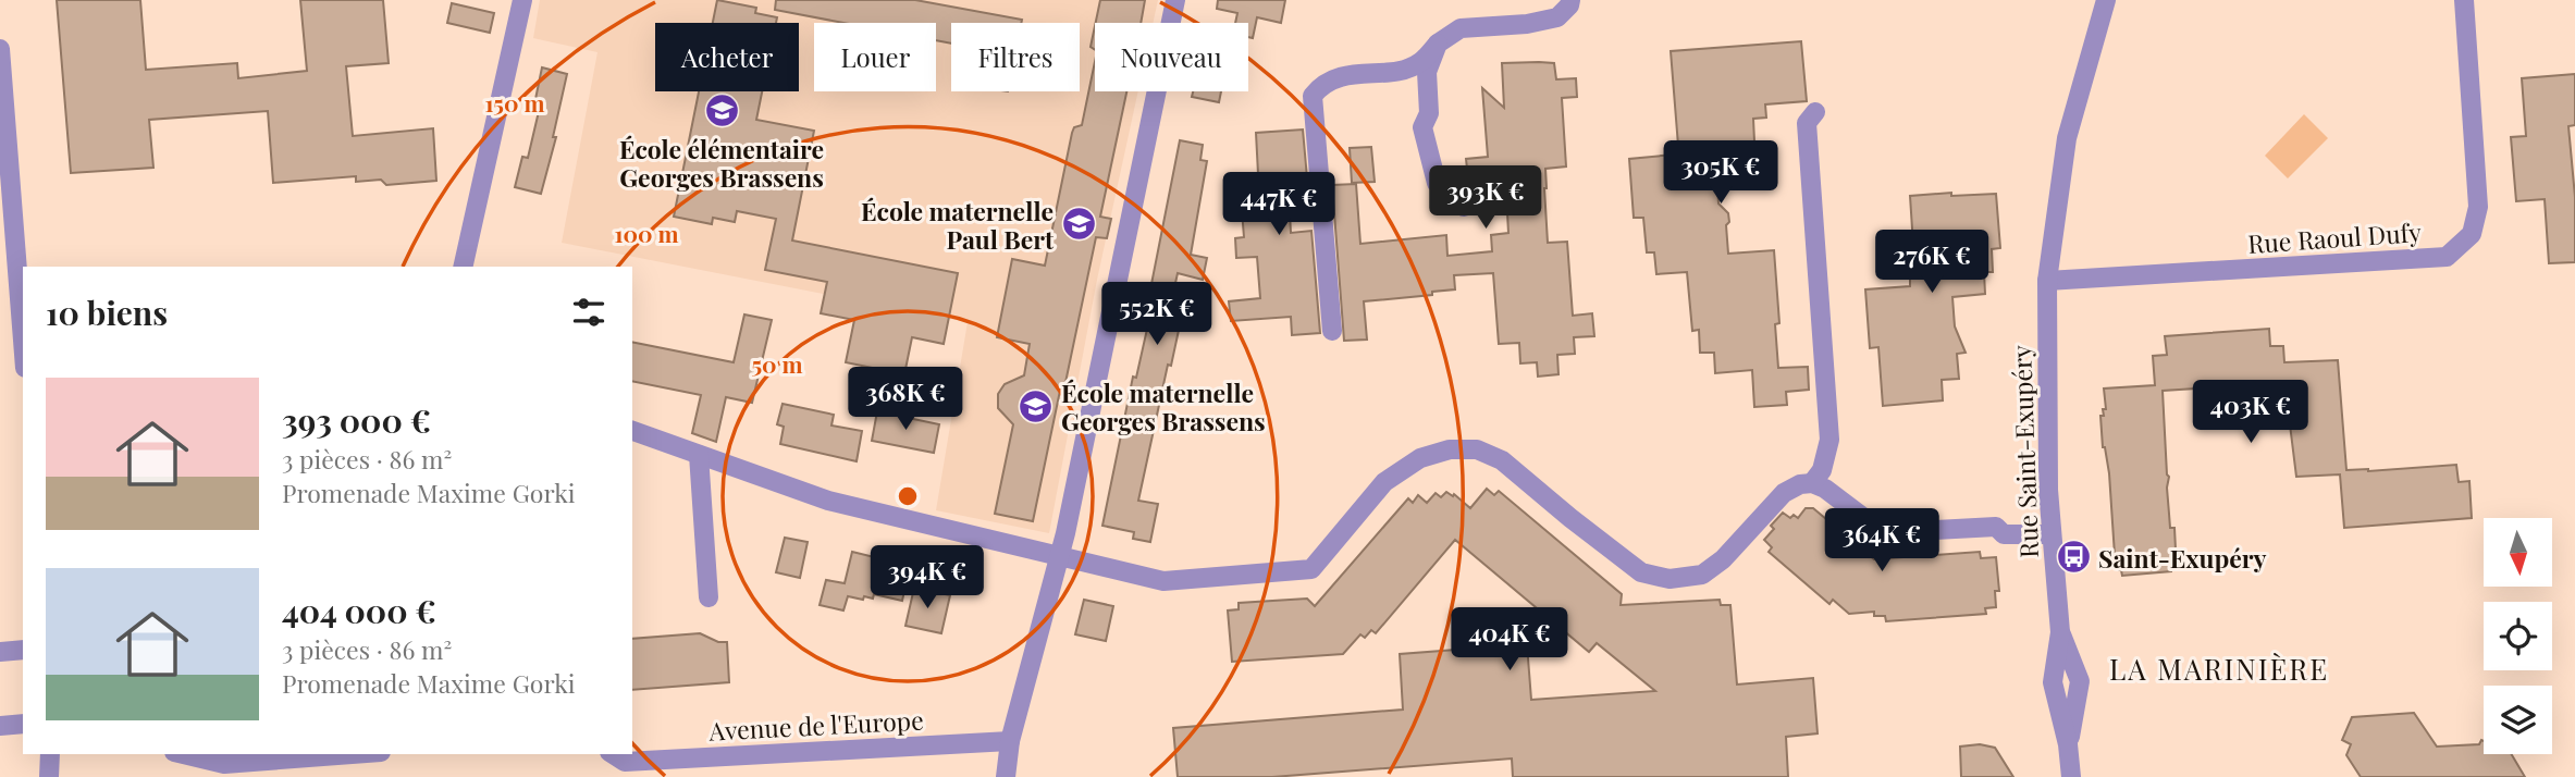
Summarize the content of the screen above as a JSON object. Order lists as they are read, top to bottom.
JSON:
{
  "streets": {
    "street": ["Rue Raoul Dufy", "Rue Saint-Exupéry", "Avenue de l'Europe"]
  },
  "crossings": [
    ["Rue Raoul Dufy", "Rue Saint-Exupéry"]
  ],
  "districts": ["LA MARINIÈRE"],
  "places": {
    "school or university": ["École élémentaire Georges Brassens", "École maternelle Paul Bert", "École maternelle Georges Brassens"],
    "bus stop": ["Saint-Exupéry"]
  },
  "north": "bottom",
  "page": {
    "chip": [
      "Acheter",
      "Louer",
      "Filtres",
      "Nouveau"
    ],
    "price": [
      "305K €",
      "393K €",
      "447K €",
      "276K €",
      "552K €",
      "368K €",
      "403K €",
      "364K €",
      "394K €",
      "404K €"
    ],
    "heading": "10 biens",
    "list": [
      {
        "name": "393 000 €",
        "note": "3 pièces · 86 m² · Promenade Maxime Gorki"
      },
      {
        "name": "404 000 €",
        "note": "3 pièces · 86 m² · Promenade Maxime Gorki"
      }
    ]
  },
  "rings": ["150 m", "100 m", "50 m"]
}
